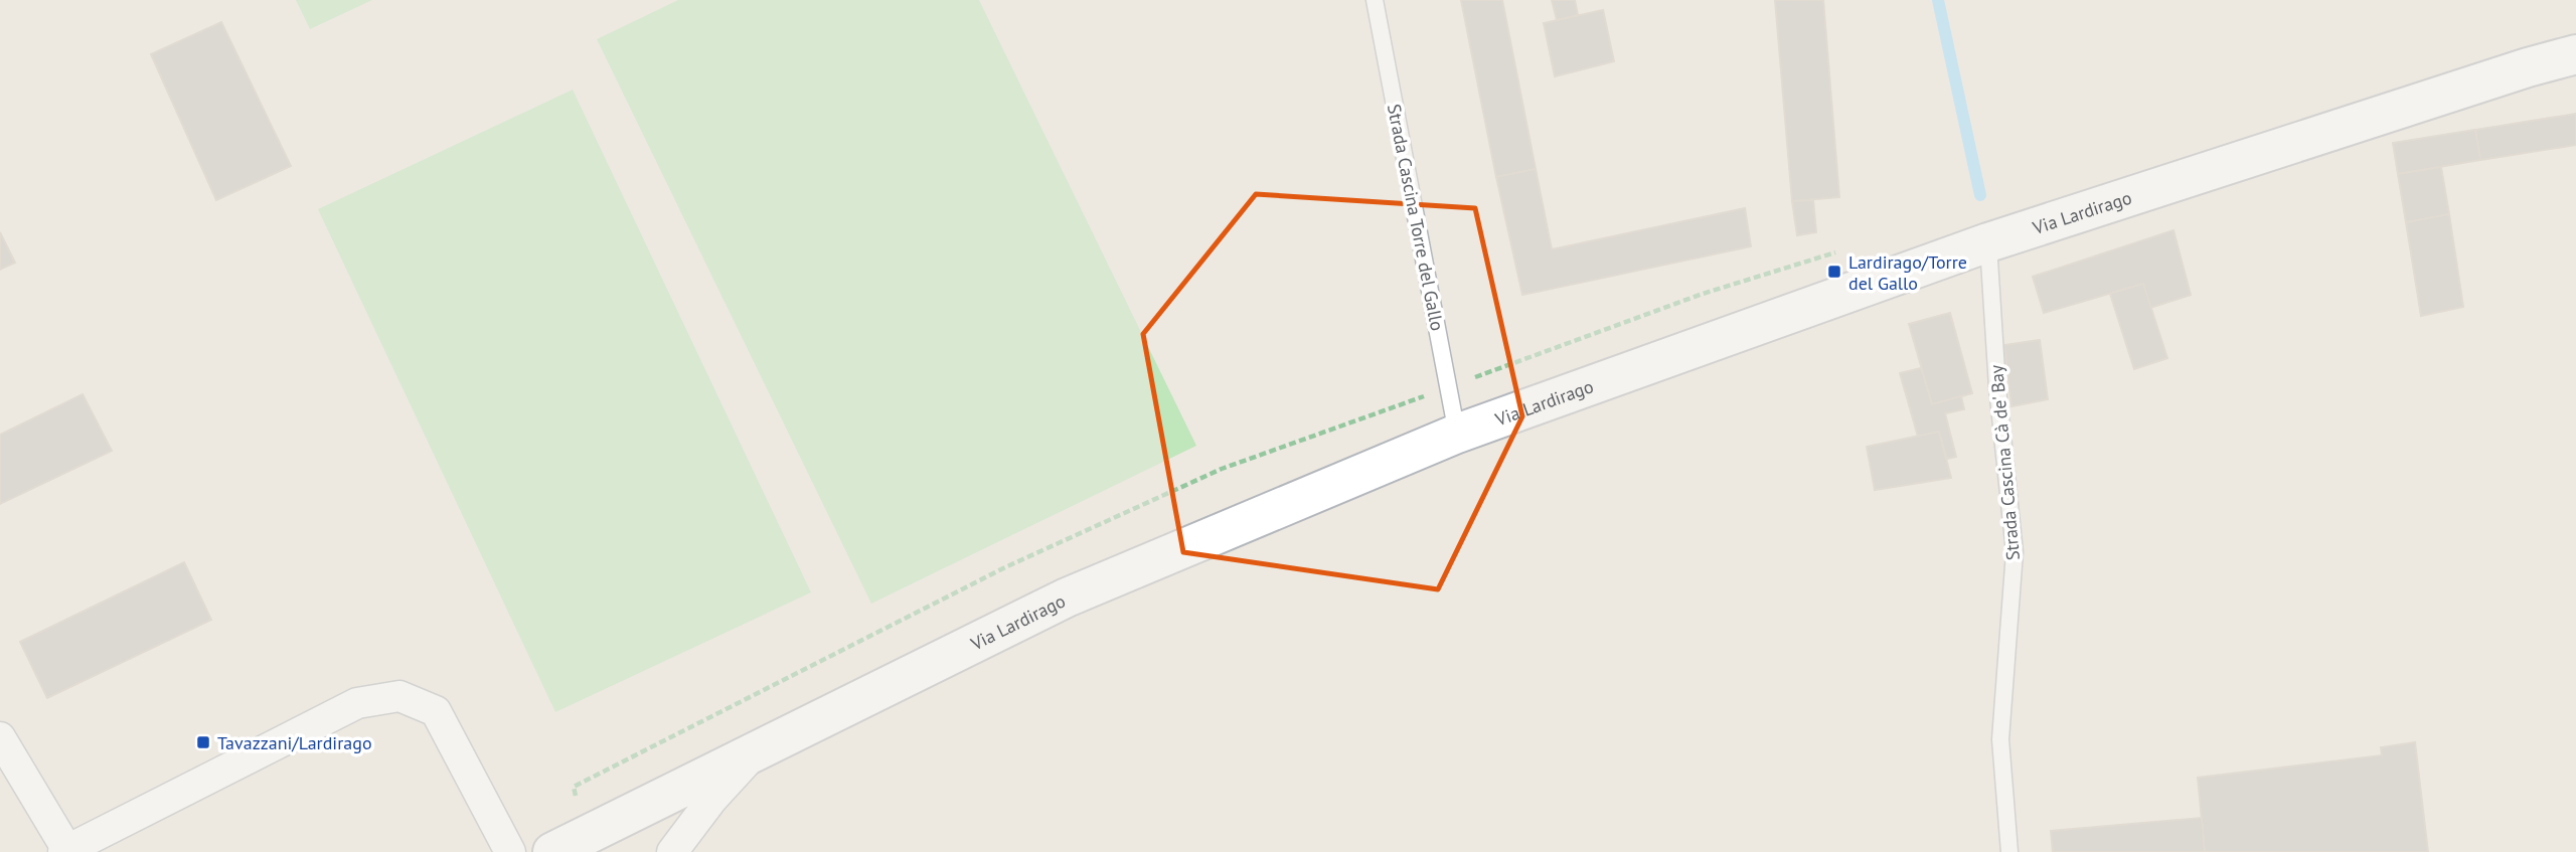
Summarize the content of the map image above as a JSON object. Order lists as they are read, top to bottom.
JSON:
{
  "streets": {
    "street": ["Via Lardirago"],
    "lane": ["Strada Cascina Torre del Gallo", "Strada Cascina Cà de' Bay"]
  },
  "crossings": [
    ["Via Lardirago", "Strada Cascina Torre del Gallo"],
    ["Via Lardirago", "Strada Cascina Cà de' Bay"]
  ],
  "places": {
    "transit": ["Lardirago/Torre del Gallo", "Tavazzani/Lardirago"]
  }
}
